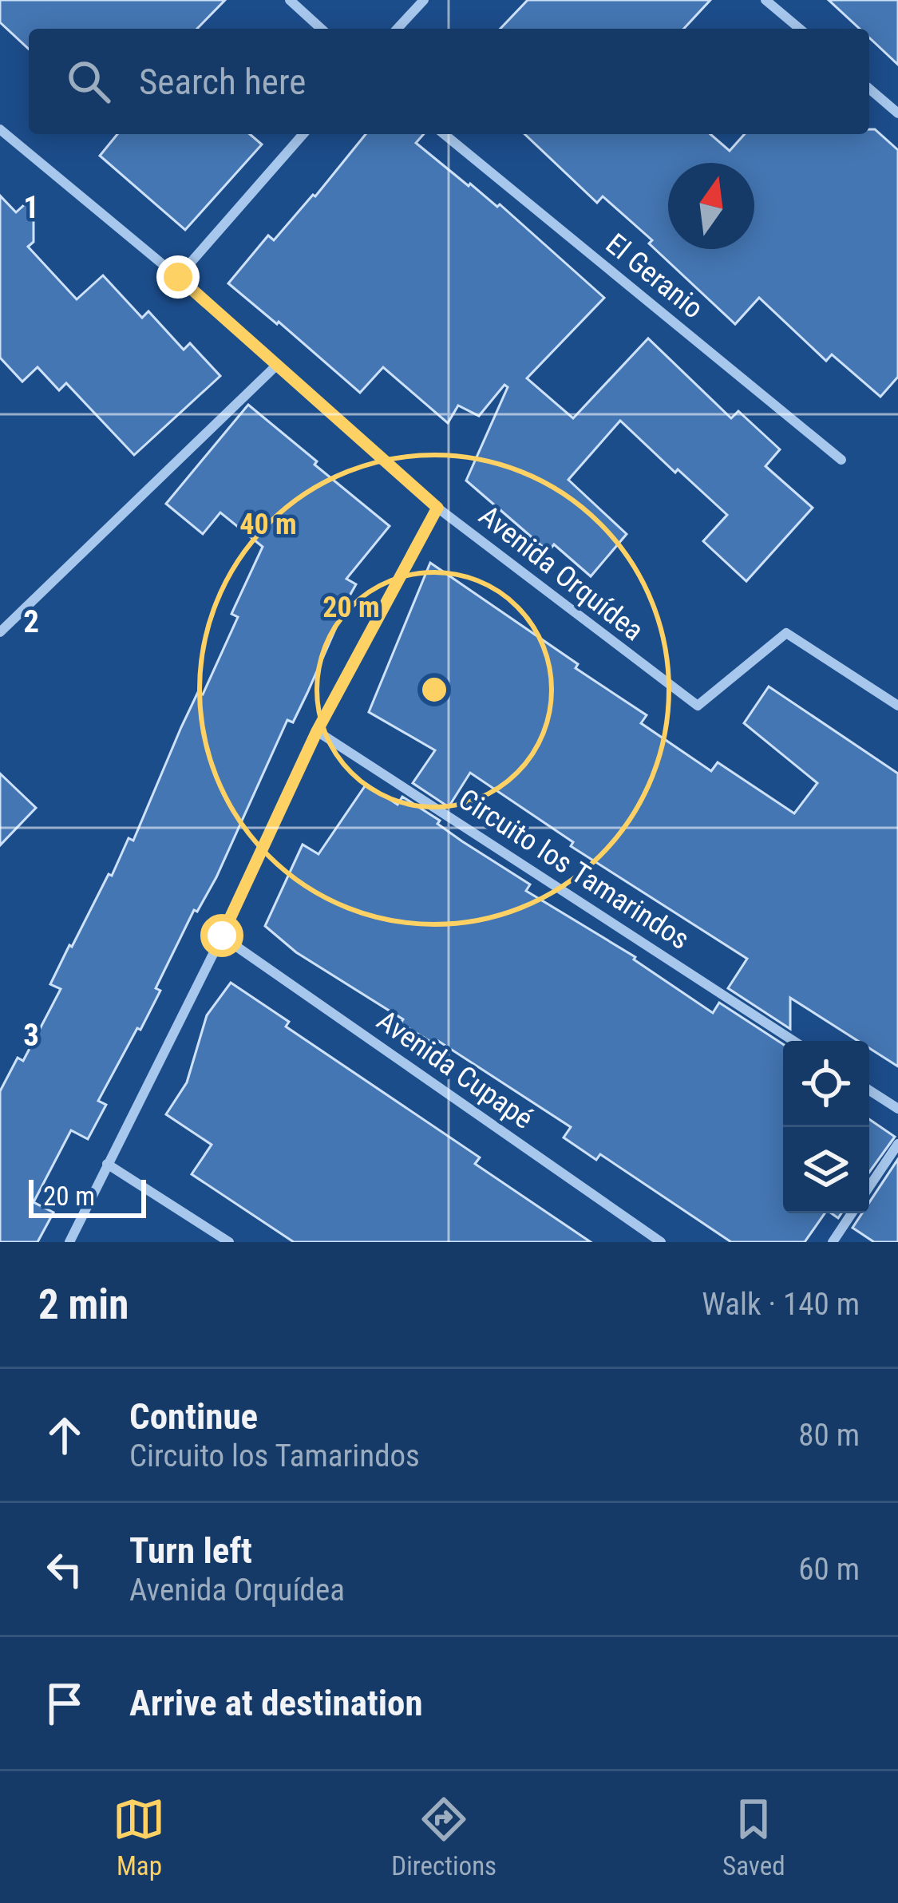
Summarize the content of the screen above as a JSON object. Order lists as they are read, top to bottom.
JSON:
{
  "streets": {
    "street": [
      "El Geranio",
      "Avenida Orquídea",
      "Circuito los Tamarindos",
      "Avenida Cupapé"
    ]
  },
  "scale_bar": "20 m",
  "north": "top",
  "page": {
    "search": "Search here",
    "scale": "20 m",
    "heading": ["2 min", "Walk · 140 m"],
    "list": [
      ["Continue", "Circuito los Tamarindos", "80 m"],
      ["Turn left", "Avenida Orquídea", "60 m"],
      "Arrive at destination"
    ],
    "nav": ["Map", "Directions", "Saved"]
  },
  "grid": {
    "rows": ["1", "2", "3"]
  },
  "rings": ["40 m", "20 m"]
}
